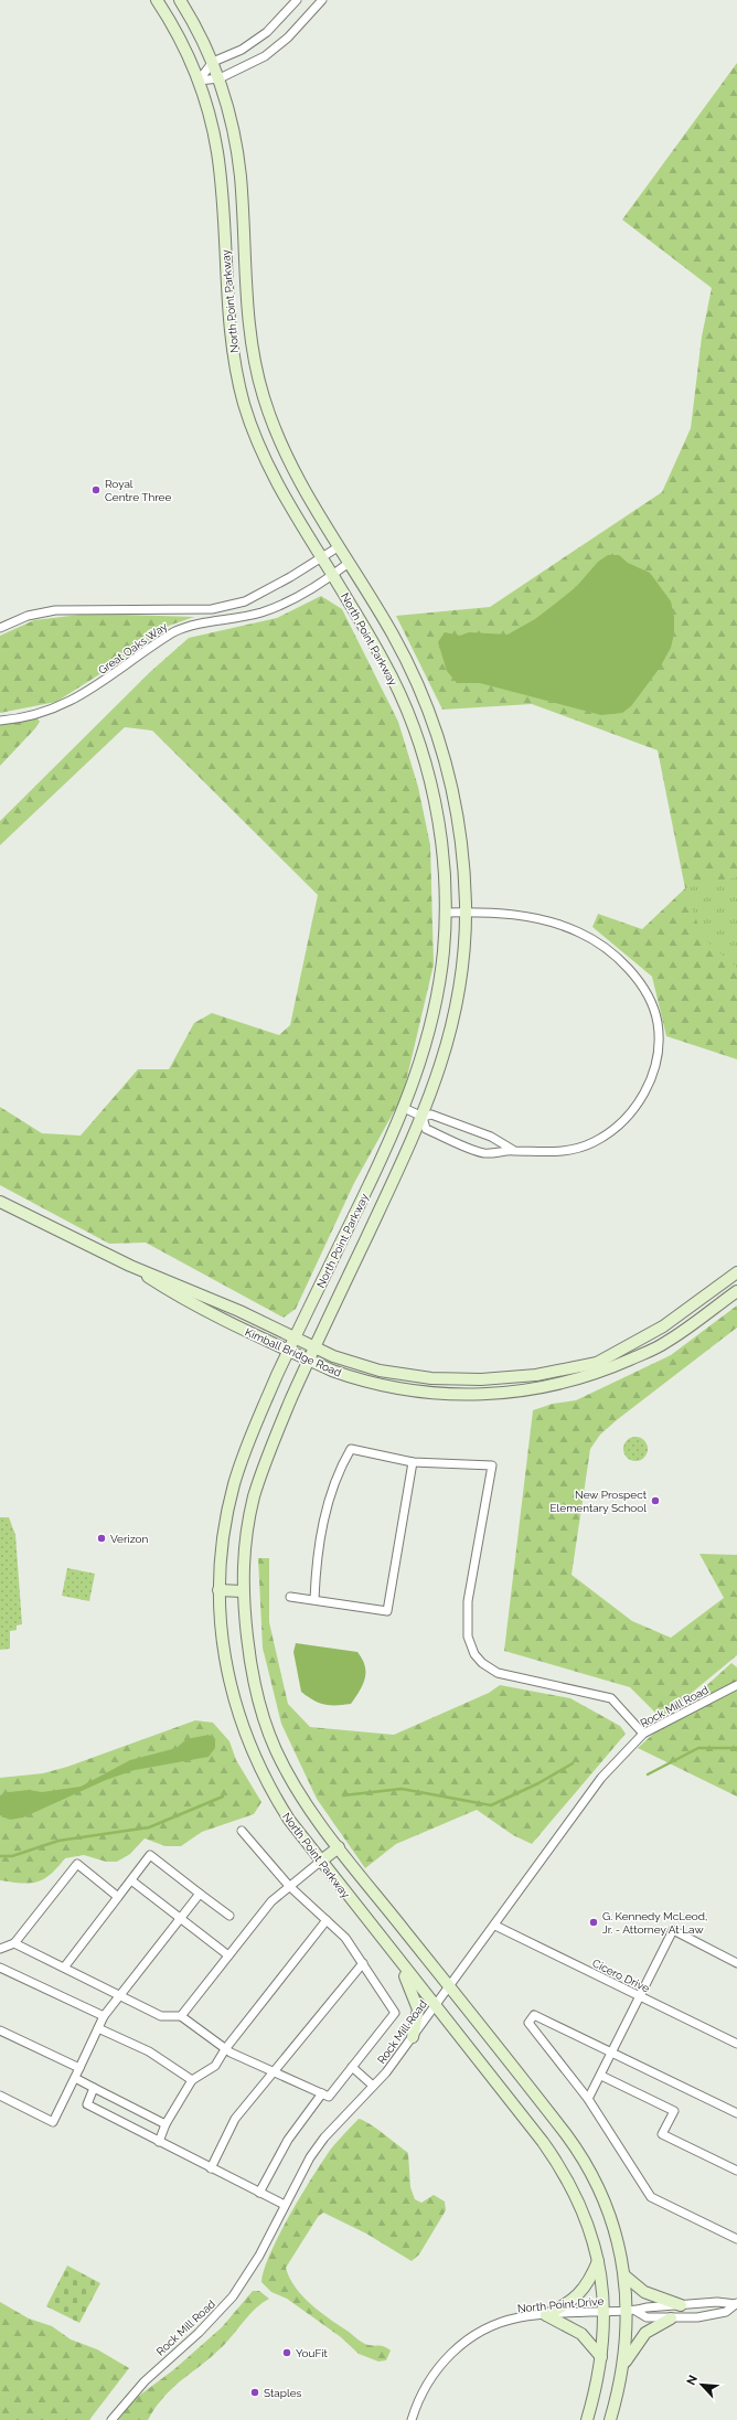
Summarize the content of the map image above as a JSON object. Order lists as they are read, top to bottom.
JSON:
{
  "streets": {
    "street": [
      "North Point Parkway",
      "Great Oaks Way",
      "Kimball Bridge Road",
      "Rock Mill Road",
      "Cicero Drive",
      "North Point Drive"
    ]
  },
  "crossings": [
    ["North Point Parkway", "Great Oaks Way"],
    ["North Point Parkway", "Kimball Bridge Road"],
    ["North Point Parkway", "Rock Mill Road"],
    ["North Point Parkway", "North Point Drive"],
    ["Rock Mill Road", "Cicero Drive"]
  ],
  "places": [
    "Royal Centre Three",
    "New Prospect Elementary School",
    "Verizon",
    "G. Kennedy McLeod, Jr. - Attorney At Law",
    "YouFit",
    "Staples"
  ],
  "north": "top left"
}
